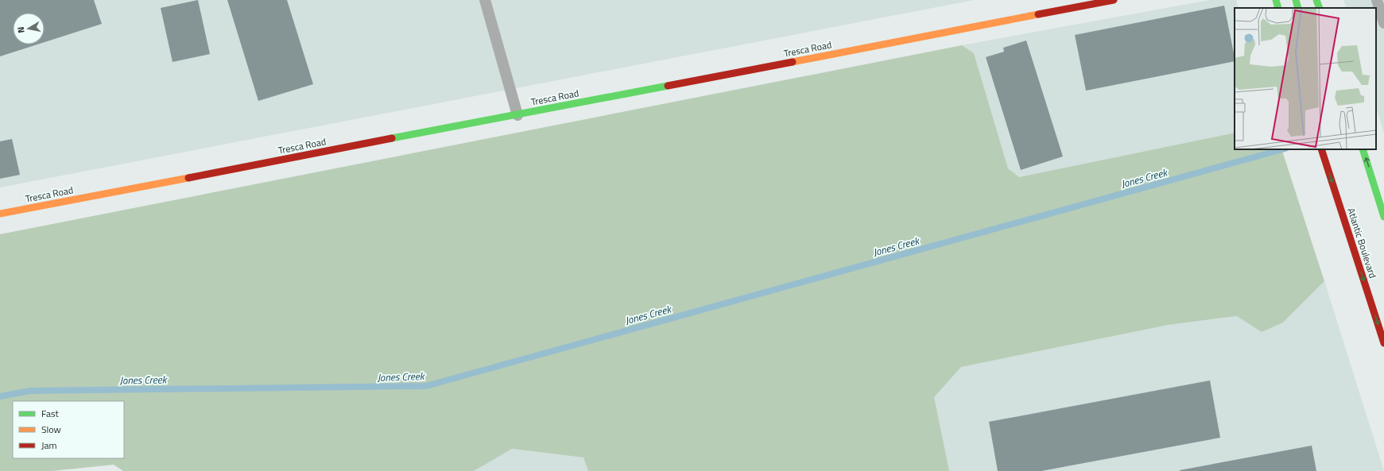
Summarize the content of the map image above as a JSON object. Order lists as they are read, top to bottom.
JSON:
{
  "streets": {
    "main road": ["Tresca Road", "Atlantic Boulevard"]
  },
  "water": ["Jones Creek"],
  "legend": ["Fast", "Slow", "Jam"],
  "north": "left"
}
